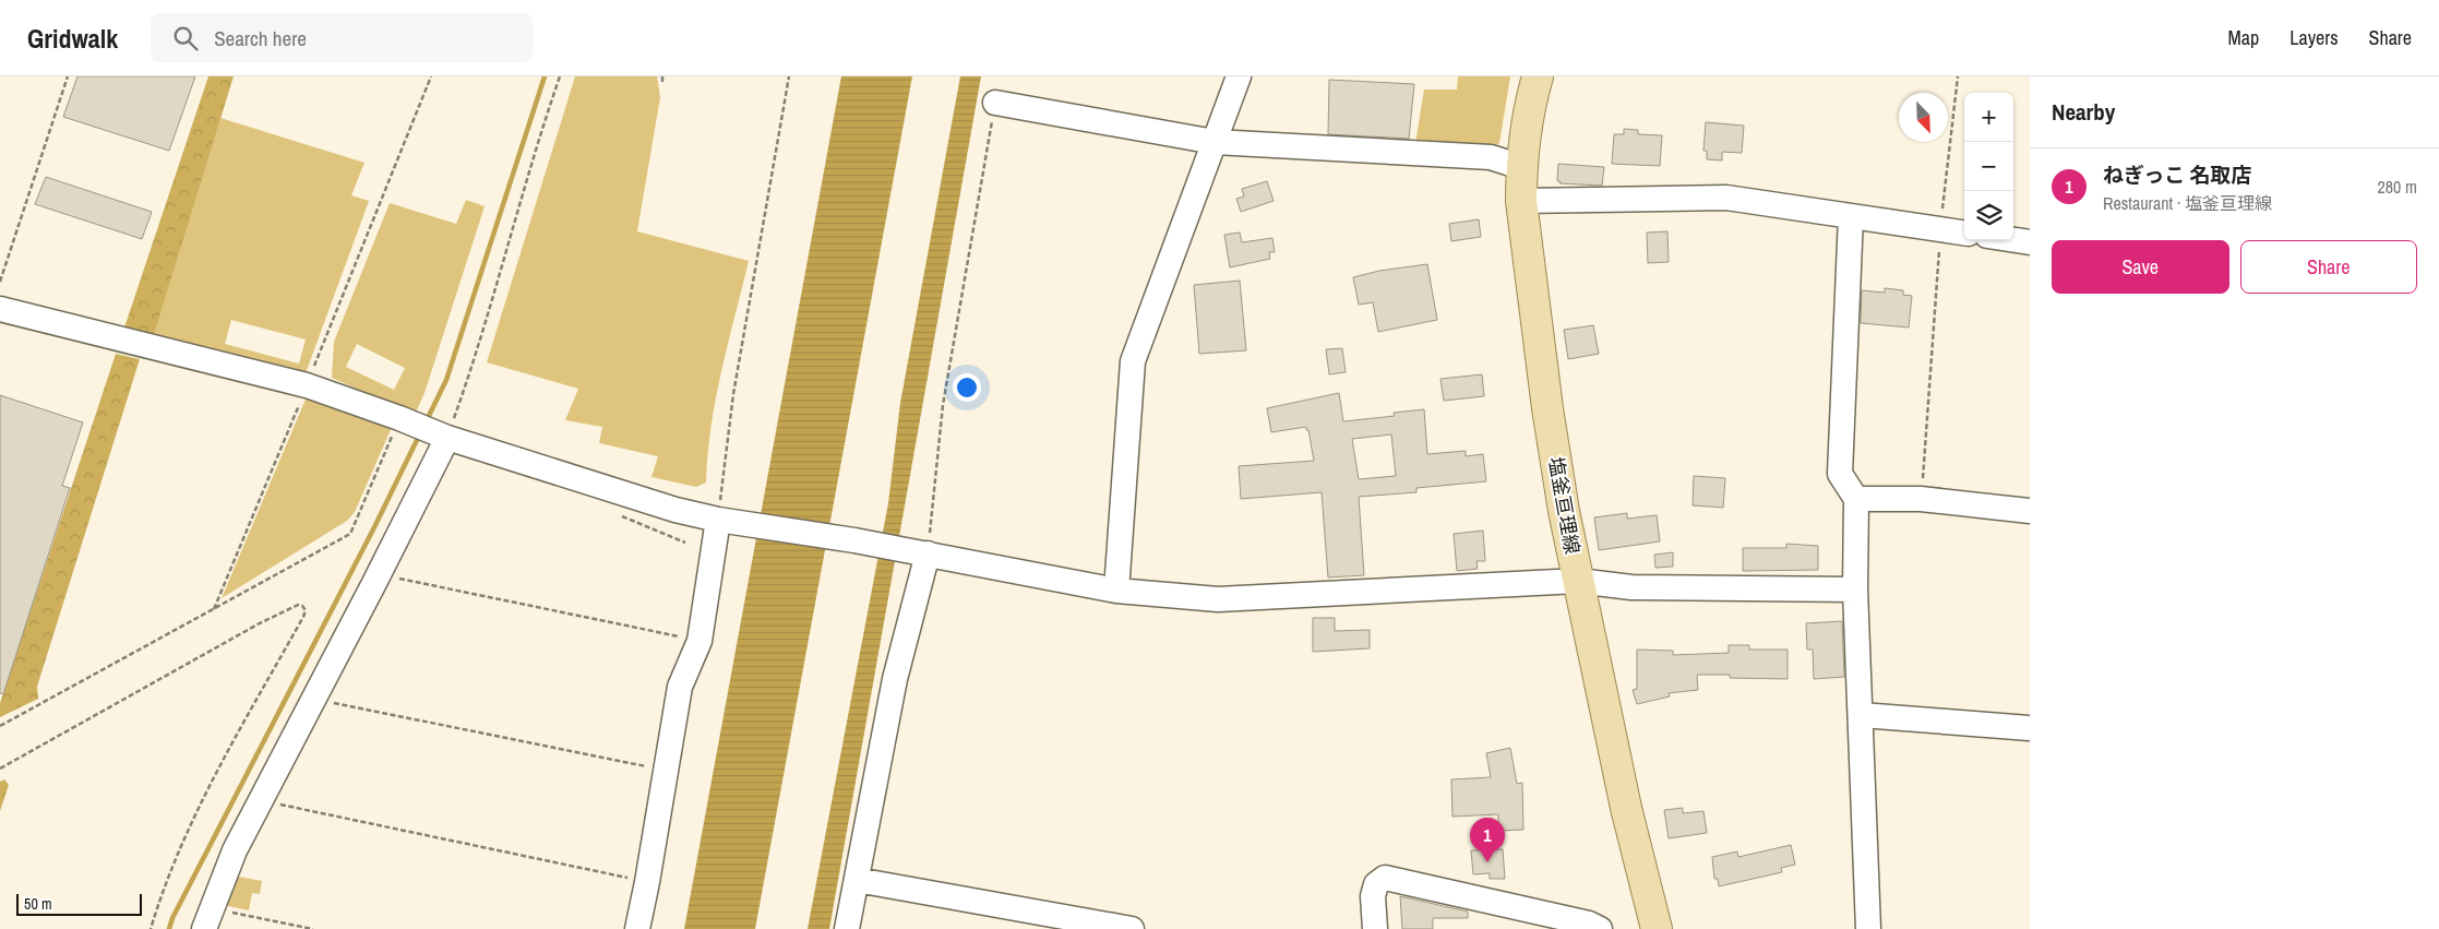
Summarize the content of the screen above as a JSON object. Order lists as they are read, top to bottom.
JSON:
{
  "streets": {
    "main road": ["塩釜亘理線"]
  },
  "scale_bar": "50 m",
  "north": "bottom right",
  "page": {
    "header": "Gridwalk",
    "search": "Search here",
    "nav": ["Map", "Layers", "Share"],
    "heading": "Nearby",
    "map_buttons": ["+", "−"],
    "list": [
      {
        "mark": "1",
        "name": "ねぎっこ 名取店",
        "note": "Restaurant · 塩釜亘理線",
        "value": "280 m"
      }
    ],
    "buttons": ["Save", "Share"],
    "pins": "1",
    "scale": "50 m"
  }
}
